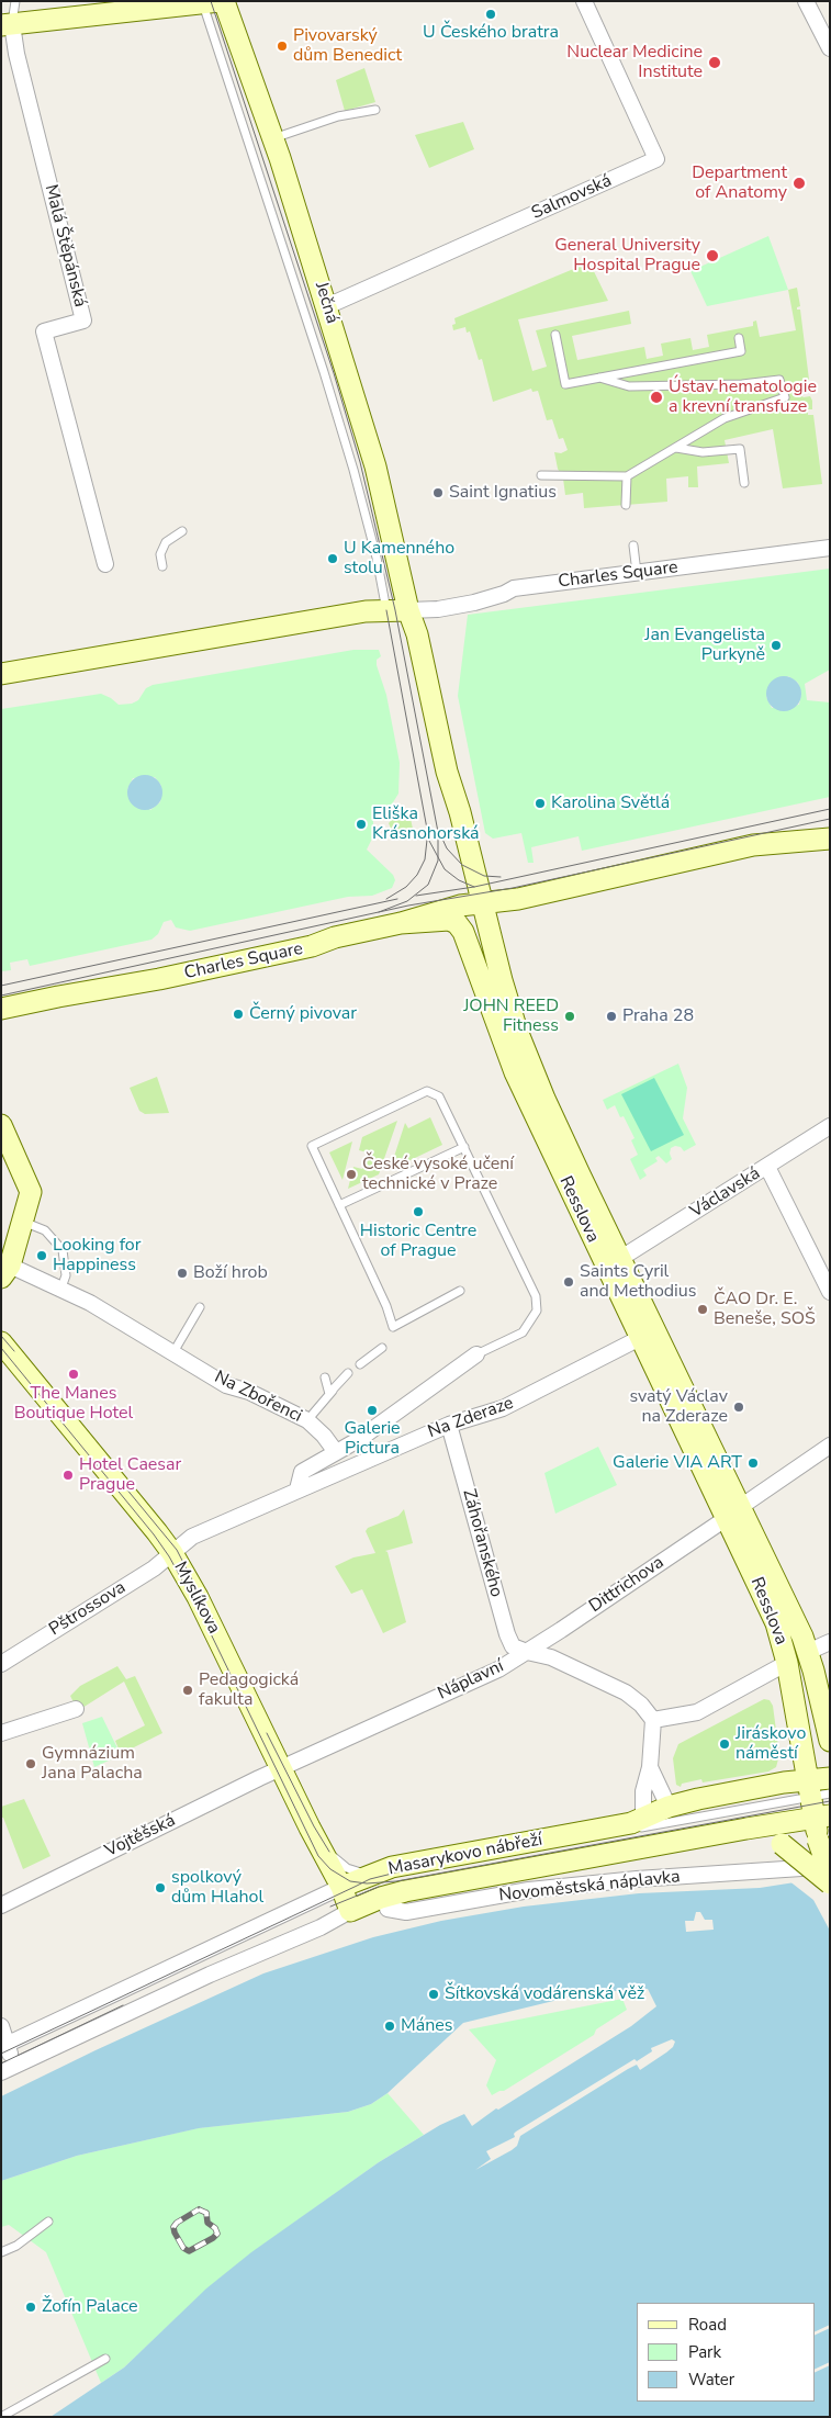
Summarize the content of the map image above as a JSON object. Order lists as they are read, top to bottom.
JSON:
{
  "streets": {
    "main road": [
      "Ječná",
      "Charles Square",
      "Resslova",
      "Myslíkova",
      "Masarykovo nábřeží"
    ],
    "street": [
      "Salmovská",
      "Malá Štěpánská",
      "Václavská",
      "Na Zbořenci",
      "Na Zderaze",
      "Záhořanského",
      "Dittrichova",
      "Pštrossova",
      "Náplavní",
      "Vojtěšská",
      "Novoměstská náplavka"
    ]
  },
  "crossings": [
    ["Salmovská", "Ječná"],
    ["Ječná", "Charles Square"],
    ["Charles Square", "Resslova"],
    ["Václavská", "Resslova"],
    ["Resslova", "Na Zderaze"],
    ["Resslova", "Dittrichova"],
    ["Na Zbořenci", "Na Zderaze"],
    ["Na Zderaze", "Záhořanského"],
    ["Na Zderaze", "Myslíkova"],
    ["Na Zderaze", "Pštrossova"],
    ["Záhořanského", "Dittrichova"],
    ["Záhořanského", "Náplavní"],
    ["Dittrichova", "Náplavní"],
    ["Myslíkova", "Pštrossova"],
    ["Myslíkova", "Náplavní"],
    ["Myslíkova", "Vojtěšská"],
    ["Myslíkova", "Masarykovo nábřeží"],
    ["Myslíkova", "Novoměstská náplavka"],
    ["Náplavní", "Vojtěšská"],
    ["Masarykovo nábřeží", "Novoměstská náplavka"]
  ],
  "places": [
    "U Českého bratra",
    "Pivovarský dům Benedict",
    "Nuclear Medicine Institute",
    "Department of Anatomy",
    "General University Hospital Prague",
    "Ústav hematologie a krevní transfuze",
    "Saint Ignatius",
    "U Kamenného stolu",
    "Jan Evangelista Purkyně",
    "Karolina Světlá",
    "Eliška Krásnohorská",
    "Černý pivovar",
    "JOHN REED Fitness",
    "Praha 28",
    "České vysoké učení technické v Praze",
    "Historic Centre of Prague",
    "Looking for Happiness",
    "Boží hrob",
    "Saints Cyril and Methodius",
    "ČAO Dr. E. Beneše, SOŠ",
    "The Manes Boutique Hotel",
    "svatý Václav na Zderaze",
    "Galerie Pictura",
    "Galerie VIA ART",
    "Hotel Caesar Prague",
    "Pedagogická fakulta",
    "Jiráskovo náměstí",
    "Gymnázium Jana Palacha",
    "spolkový dům Hlahol",
    "Šítkovská vodárenská věž",
    "Mánes",
    "Žofín Palace"
  ],
  "legend": ["Road", "Park", "Water"]
}
